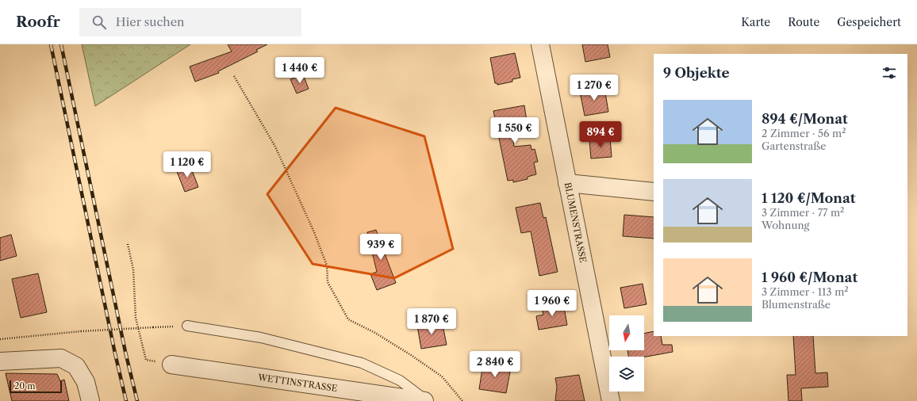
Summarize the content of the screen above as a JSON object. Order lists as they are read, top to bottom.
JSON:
{
  "streets": {
    "street": ["BLUMENSTRASSE", "WETTINSTRASSE"]
  },
  "scale_bar": "20 m",
  "north": "bottom",
  "page": {
    "header": "Roofr",
    "search": "Hier suchen",
    "nav": ["Karte", "Route", "Gespeichert"],
    "heading": "9 Objekte",
    "price": [
      "1 440 €",
      "1 270 €",
      "1 550 €",
      "894 €",
      "1 120 €",
      "939 €",
      "1 960 €",
      "1 870 €",
      "2 840 €"
    ],
    "list": [
      {
        "name": "894 €/Monat",
        "note": "2 Zimmer · 56 m² · Gartenstraße"
      },
      {
        "name": "1 120 €/Monat",
        "note": "3 Zimmer · 77 m² · Wohnung"
      },
      {
        "name": "1 960 €/Monat",
        "note": "3 Zimmer · 113 m² · Blumenstraße"
      }
    ],
    "scale": "20 m"
  }
}
